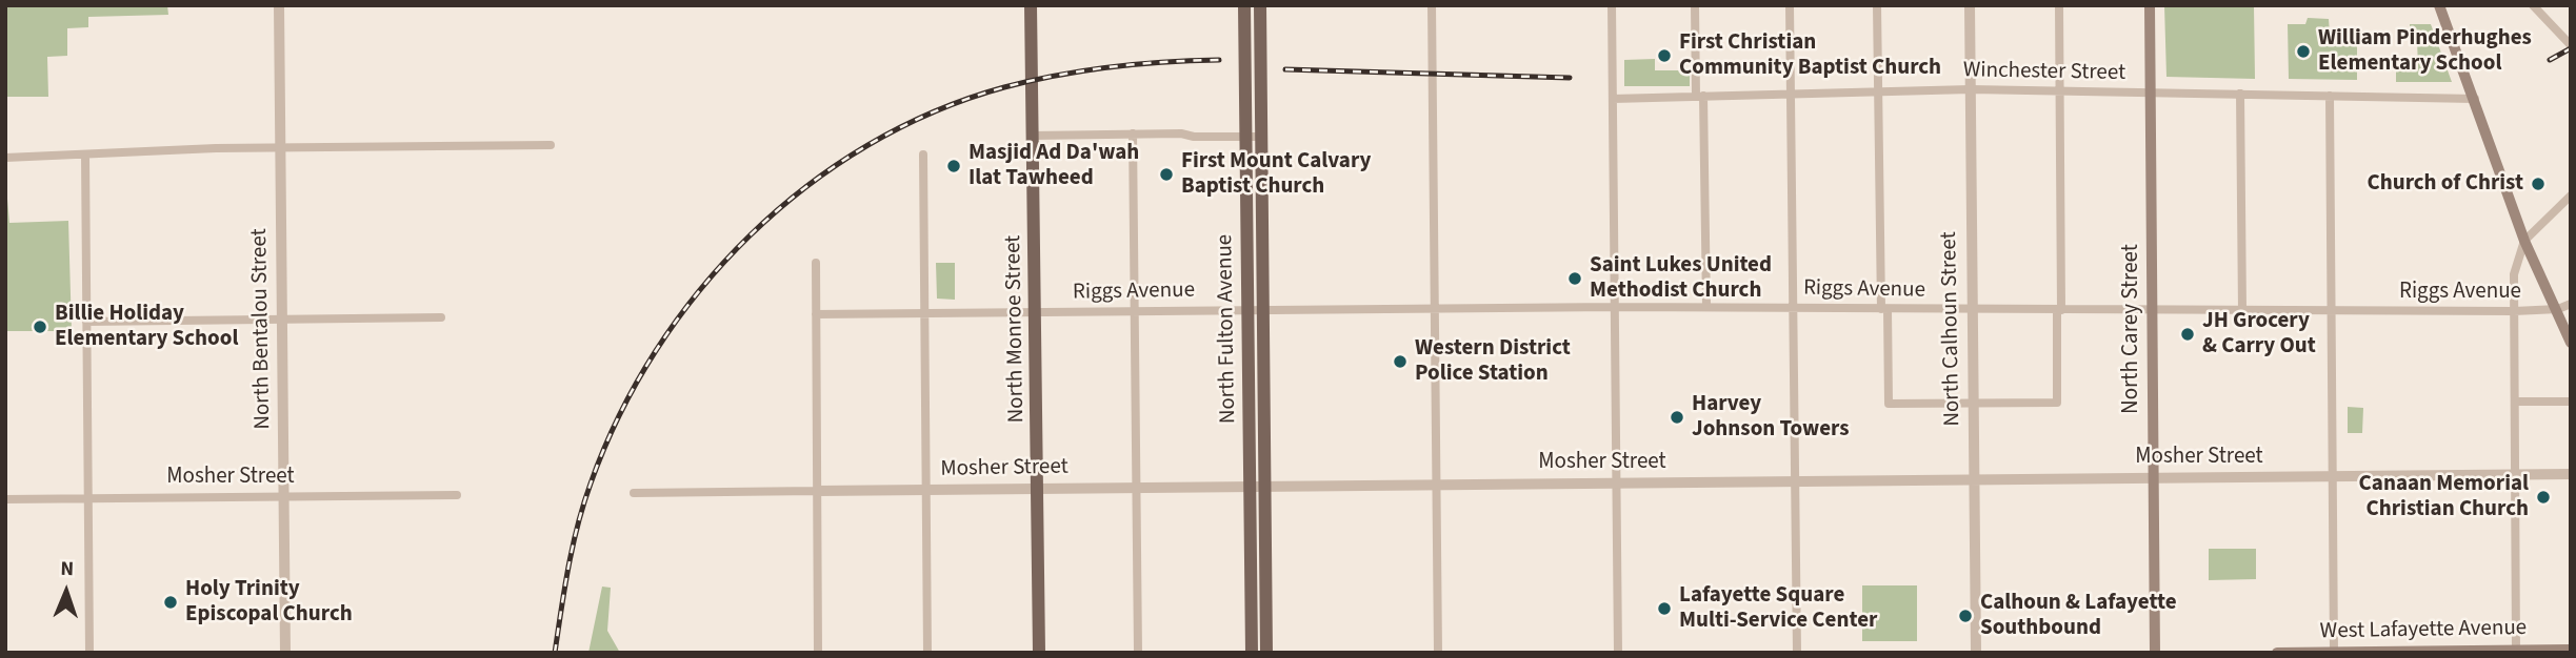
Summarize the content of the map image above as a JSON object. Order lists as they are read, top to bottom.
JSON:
{
  "streets": {
    "main road": [
      "North Monroe Street",
      "North Fulton Avenue",
      "North Carey Street",
      "West Lafayette Avenue"
    ],
    "street": [
      "Winchester Street",
      "Riggs Avenue",
      "North Bentalou Street",
      "North Calhoun Street",
      "Mosher Street"
    ]
  },
  "crossings": [
    ["Winchester Street", "North Calhoun Street"],
    ["Winchester Street", "North Carey Street"],
    ["Riggs Avenue", "North Monroe Street"],
    ["Riggs Avenue", "North Fulton Avenue"],
    ["Riggs Avenue", "North Calhoun Street"],
    ["Riggs Avenue", "North Carey Street"],
    ["North Bentalou Street", "Mosher Street"],
    ["North Monroe Street", "Mosher Street"],
    ["North Fulton Avenue", "Mosher Street"],
    ["North Calhoun Street", "Mosher Street"],
    ["North Carey Street", "Mosher Street"]
  ],
  "places": [
    "William Pinderhughes Elementary School",
    "First Christian Community Baptist Church",
    "Masjid Ad Da'wah Ilat Tawheed",
    "First Mount Calvary Baptist Church",
    "Church of Christ",
    "Saint Lukes United Methodist Church",
    "Billie Holiday Elementary School",
    "JH Grocery & Carry Out",
    "Western District Police Station",
    "Harvey Johnson Towers",
    "Canaan Memorial Christian Church",
    "Holy Trinity Episcopal Church",
    "Lafayette Square Multi-Service Center",
    "Calhoun & Lafayette Southbound"
  ],
  "north": "top"
}
